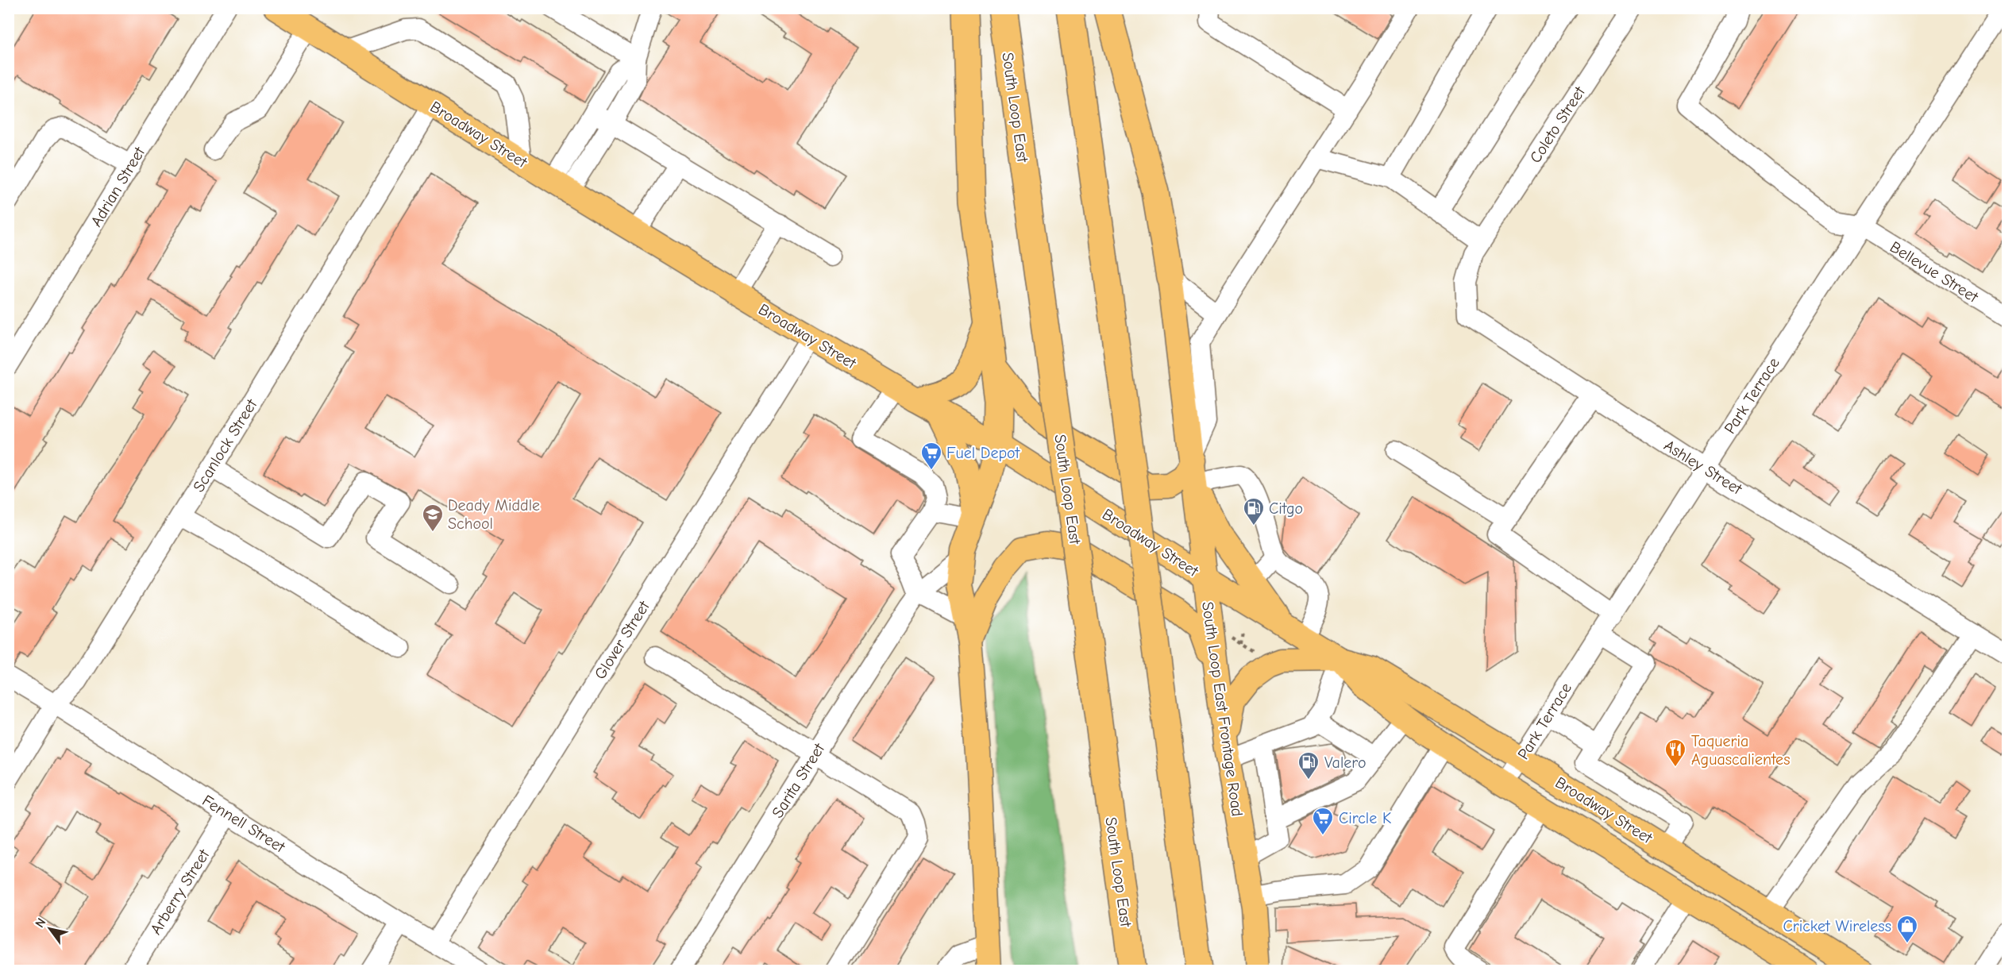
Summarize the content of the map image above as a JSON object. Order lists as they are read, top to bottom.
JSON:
{
  "streets": {
    "highway": ["South Loop East"],
    "main road": ["Broadway Street", "South Loop East Frontage Road"],
    "street": [
      "Coleto Street",
      "Adrian Street",
      "Bellevue Street",
      "Park Terrace",
      "Scanlock Street",
      "Ashley Street",
      "Glover Street",
      "Sarita Street",
      "Fennell Street",
      "Arberry Street"
    ]
  },
  "crossings": [
    ["Coleto Street", "Ashley Street"],
    ["Broadway Street", "Park Terrace"],
    ["Broadway Street", "Scanlock Street"],
    ["Broadway Street", "Glover Street"],
    ["Broadway Street", "South Loop East Frontage Road"],
    ["Bellevue Street", "Park Terrace"],
    ["Park Terrace", "Ashley Street"],
    ["Scanlock Street", "Fennell Street"],
    ["Glover Street", "Fennell Street"],
    ["Fennell Street", "Arberry Street"]
  ],
  "places": {
    "supermarket": ["Fuel Depot", "Circle K"],
    "fuel station": ["Citgo", "Valero"],
    "school or university": ["Deady Middle School"],
    "restaurant": ["Taqueria Aguascalientes"],
    "shop": ["Cricket Wireless"]
  },
  "north": "top left"
}
